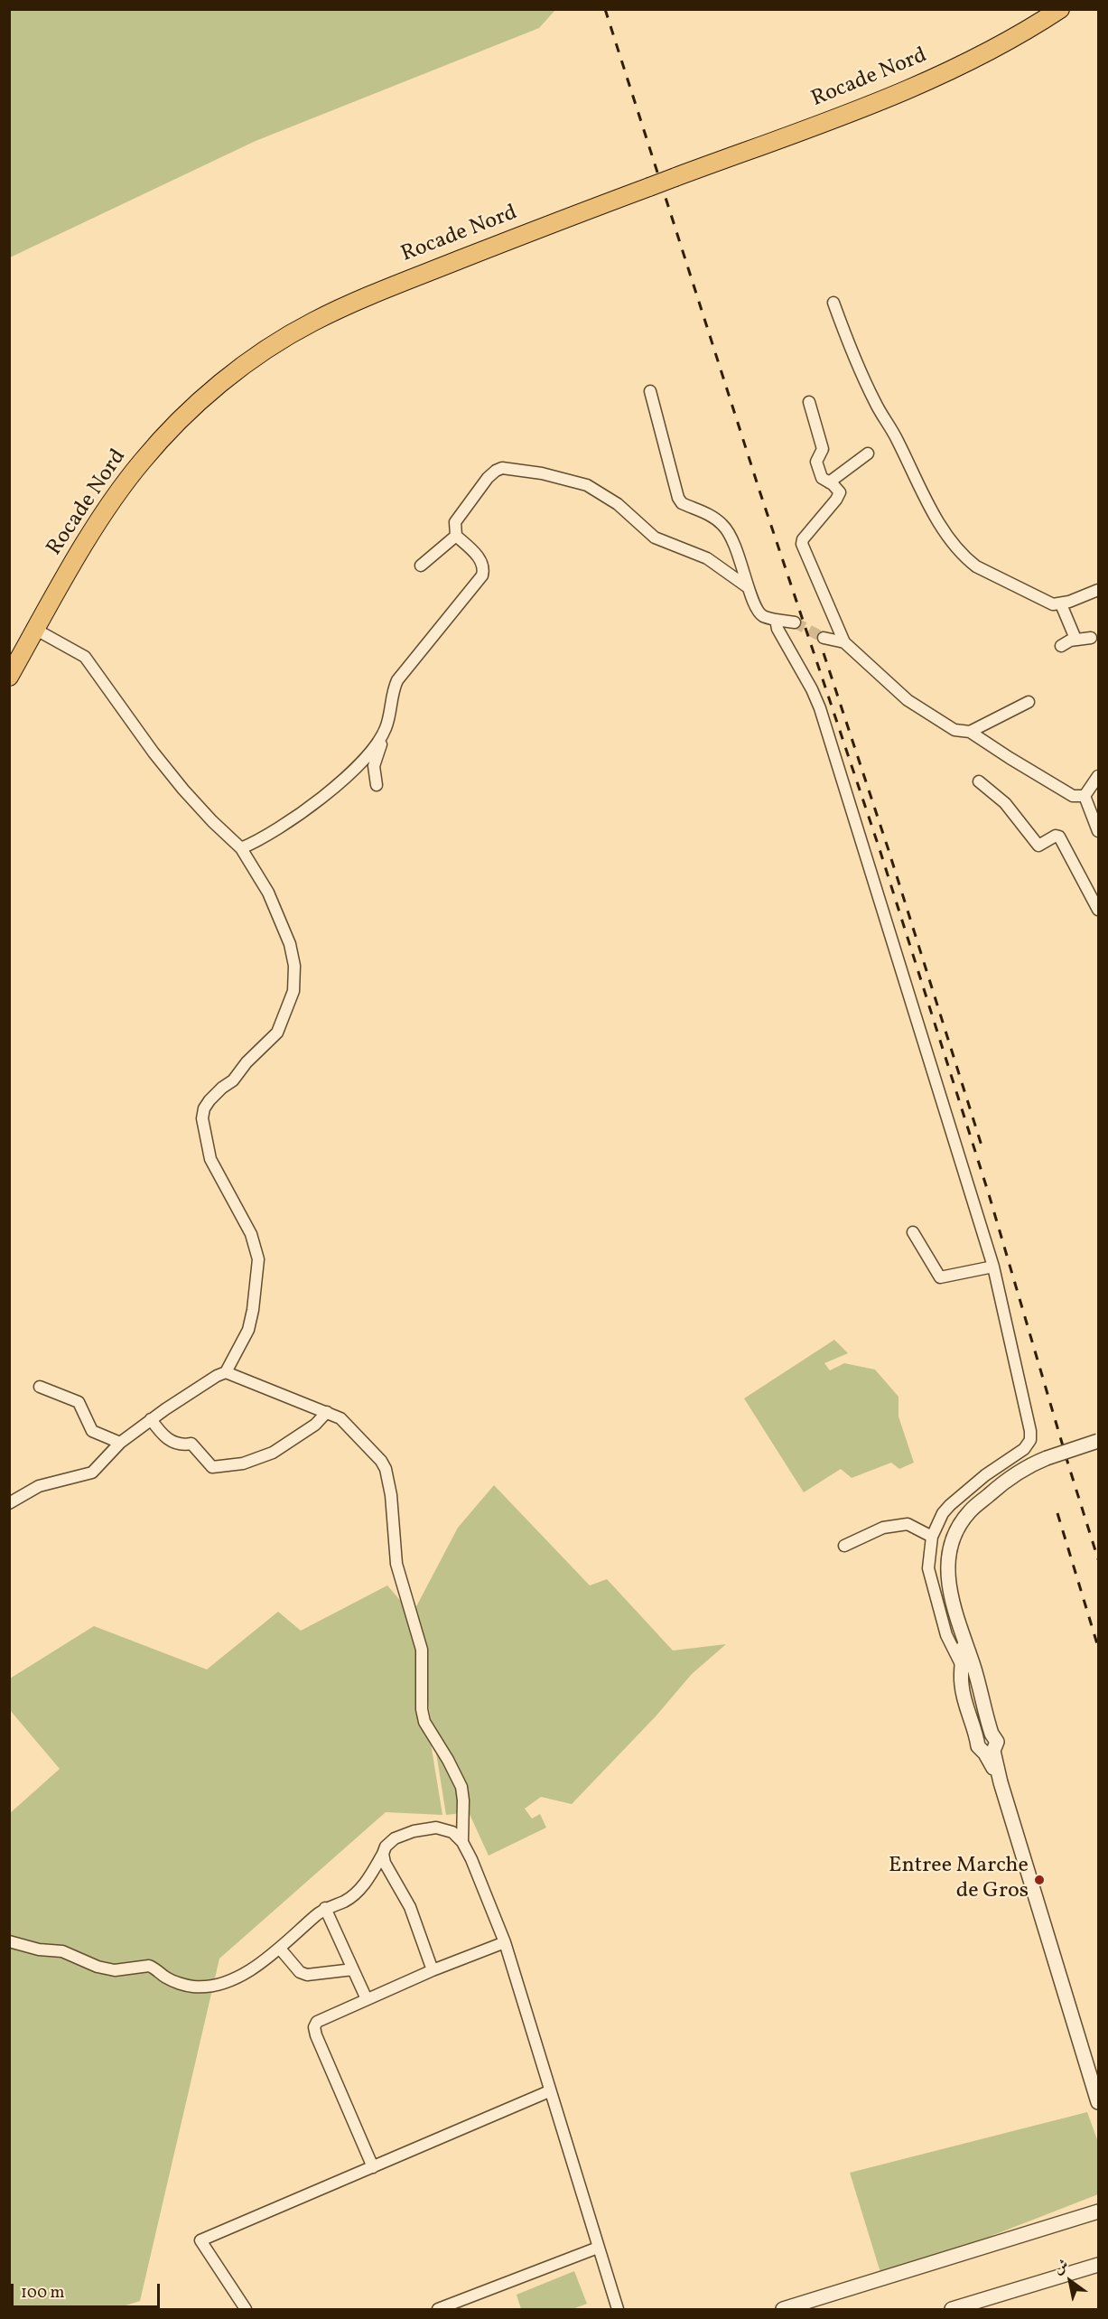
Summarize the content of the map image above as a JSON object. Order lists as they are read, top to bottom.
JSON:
{
  "streets": {
    "highway": ["Rocade Nord"]
  },
  "places": ["Entree Marche de Gros"],
  "scale_bar": "100 m",
  "north": "top left"
}
